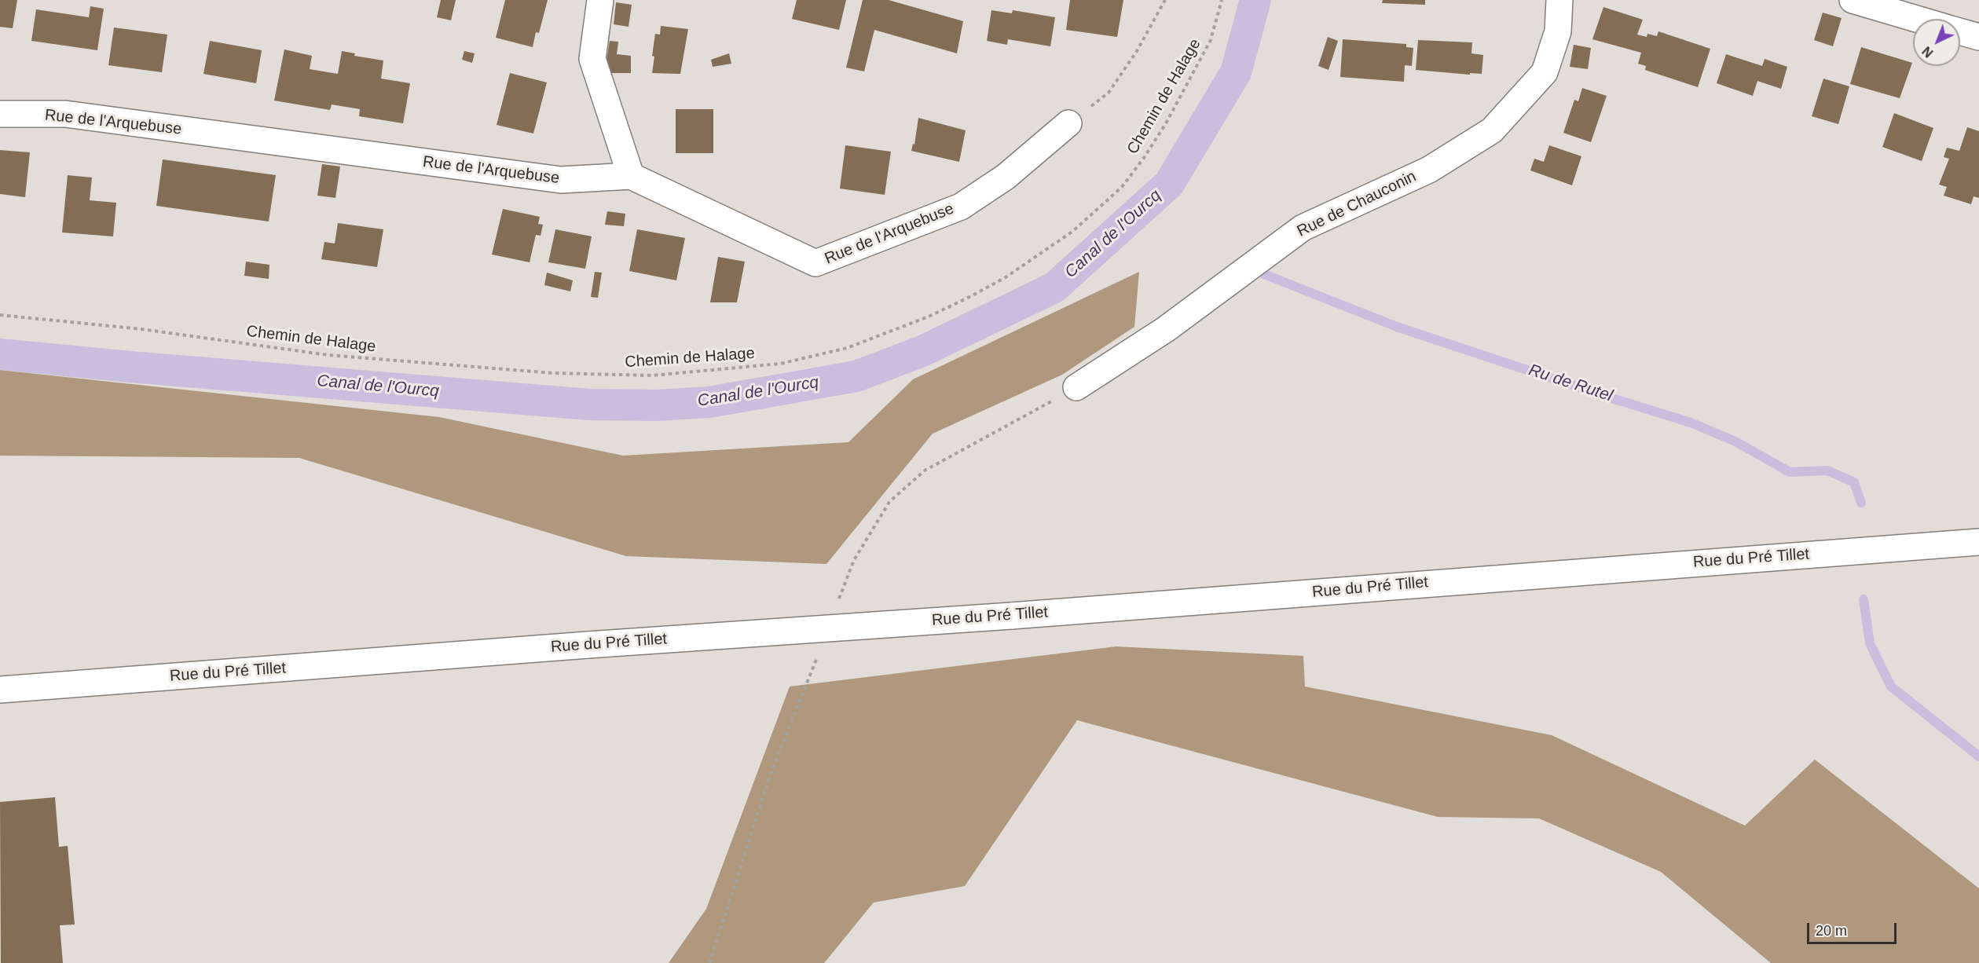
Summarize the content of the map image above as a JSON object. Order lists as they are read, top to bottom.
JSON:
{
  "streets": {
    "street": ["Rue de l'Arquebuse", "Rue de Chauconin", "Rue du Pré Tillet"],
    "path": ["Chemin de Halage"]
  },
  "water": ["Canal de l'Ourcq", "Ru de Rutel"],
  "scale_bar": "20 m",
  "north": "bottom left"
}
